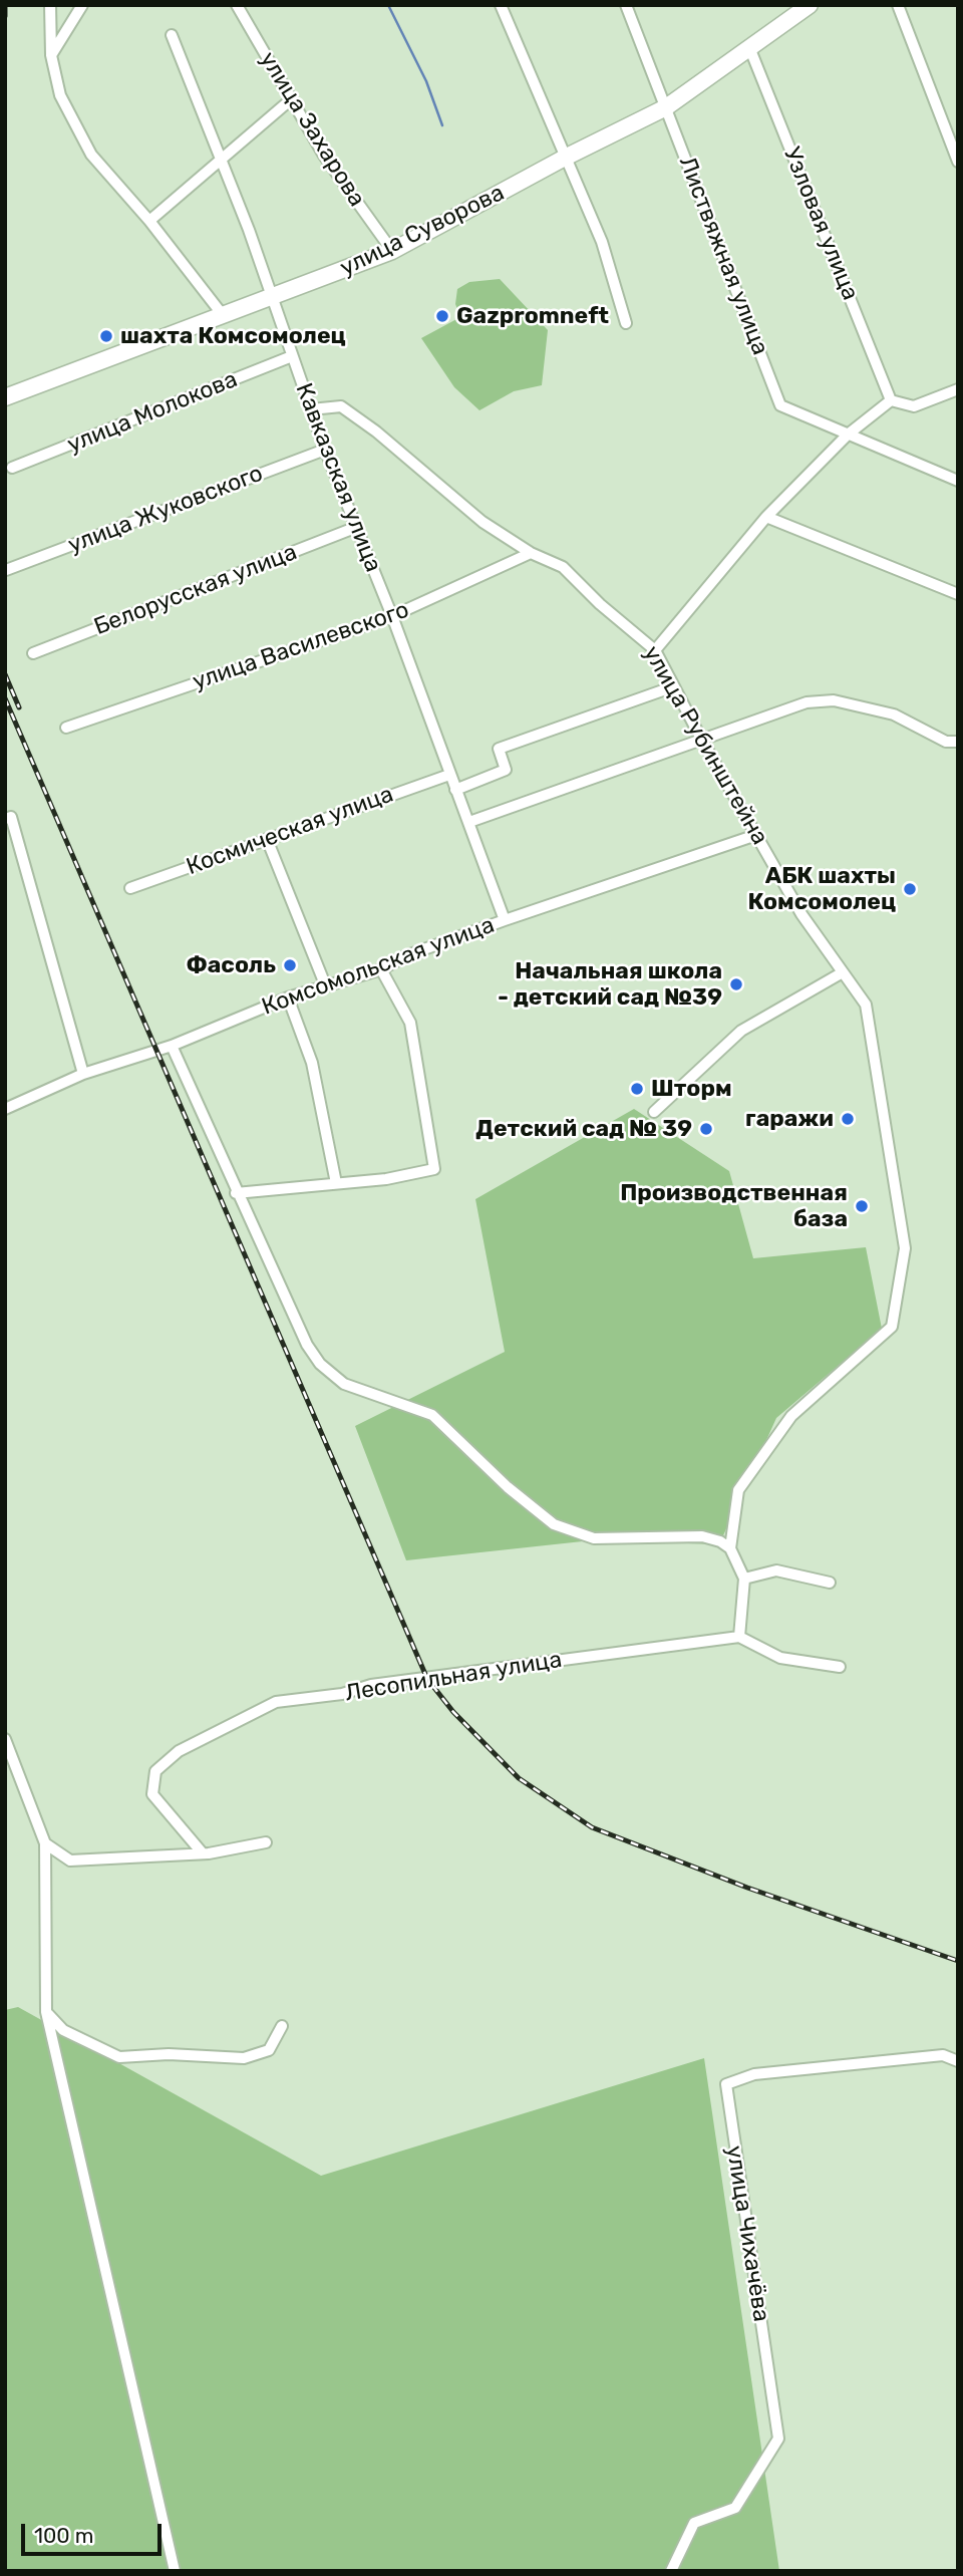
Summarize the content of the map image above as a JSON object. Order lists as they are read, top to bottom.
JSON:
{
  "streets": {
    "street": [
      "улица Захарова",
      "Узловая улица",
      "улица Суворова",
      "Листвяжная улица",
      "улица Молокова",
      "Кавказская улица",
      "улица Жуковского",
      "Белорусская улица",
      "улица Василевского",
      "улица Рубинштейна",
      "Космическая улица",
      "Комсомольская улица",
      "Лесопильная улица",
      "улица Чихачёва"
    ]
  },
  "crossings": [
    ["улица Захарова", "улица Суворова"],
    ["Узловая улица", "улица Суворова"],
    ["улица Суворова", "Листвяжная улица"],
    ["улица Суворова", "Кавказская улица"],
    ["улица Молокова", "Кавказская улица"],
    ["Кавказская улица", "улица Жуковского"],
    ["Кавказская улица", "Белорусская улица"],
    ["Кавказская улица", "улица Василевского"],
    ["Кавказская улица", "улица Рубинштейна"],
    ["Кавказская улица", "Космическая улица"],
    ["Кавказская улица", "Комсомольская улица"],
    ["улица Василевского", "улица Рубинштейна"],
    ["улица Рубинштейна", "Комсомольская улица"]
  ],
  "places": [
    "Gazpromneft",
    "шахта Комсомолец",
    "АБК шахты Комсомолец",
    "Фасоль",
    "Начальная школа - детский сад №39",
    "Шторм",
    "гаражи",
    "Детский сад № 39",
    "Производственная база"
  ],
  "scale_bar": "100 m"
}
